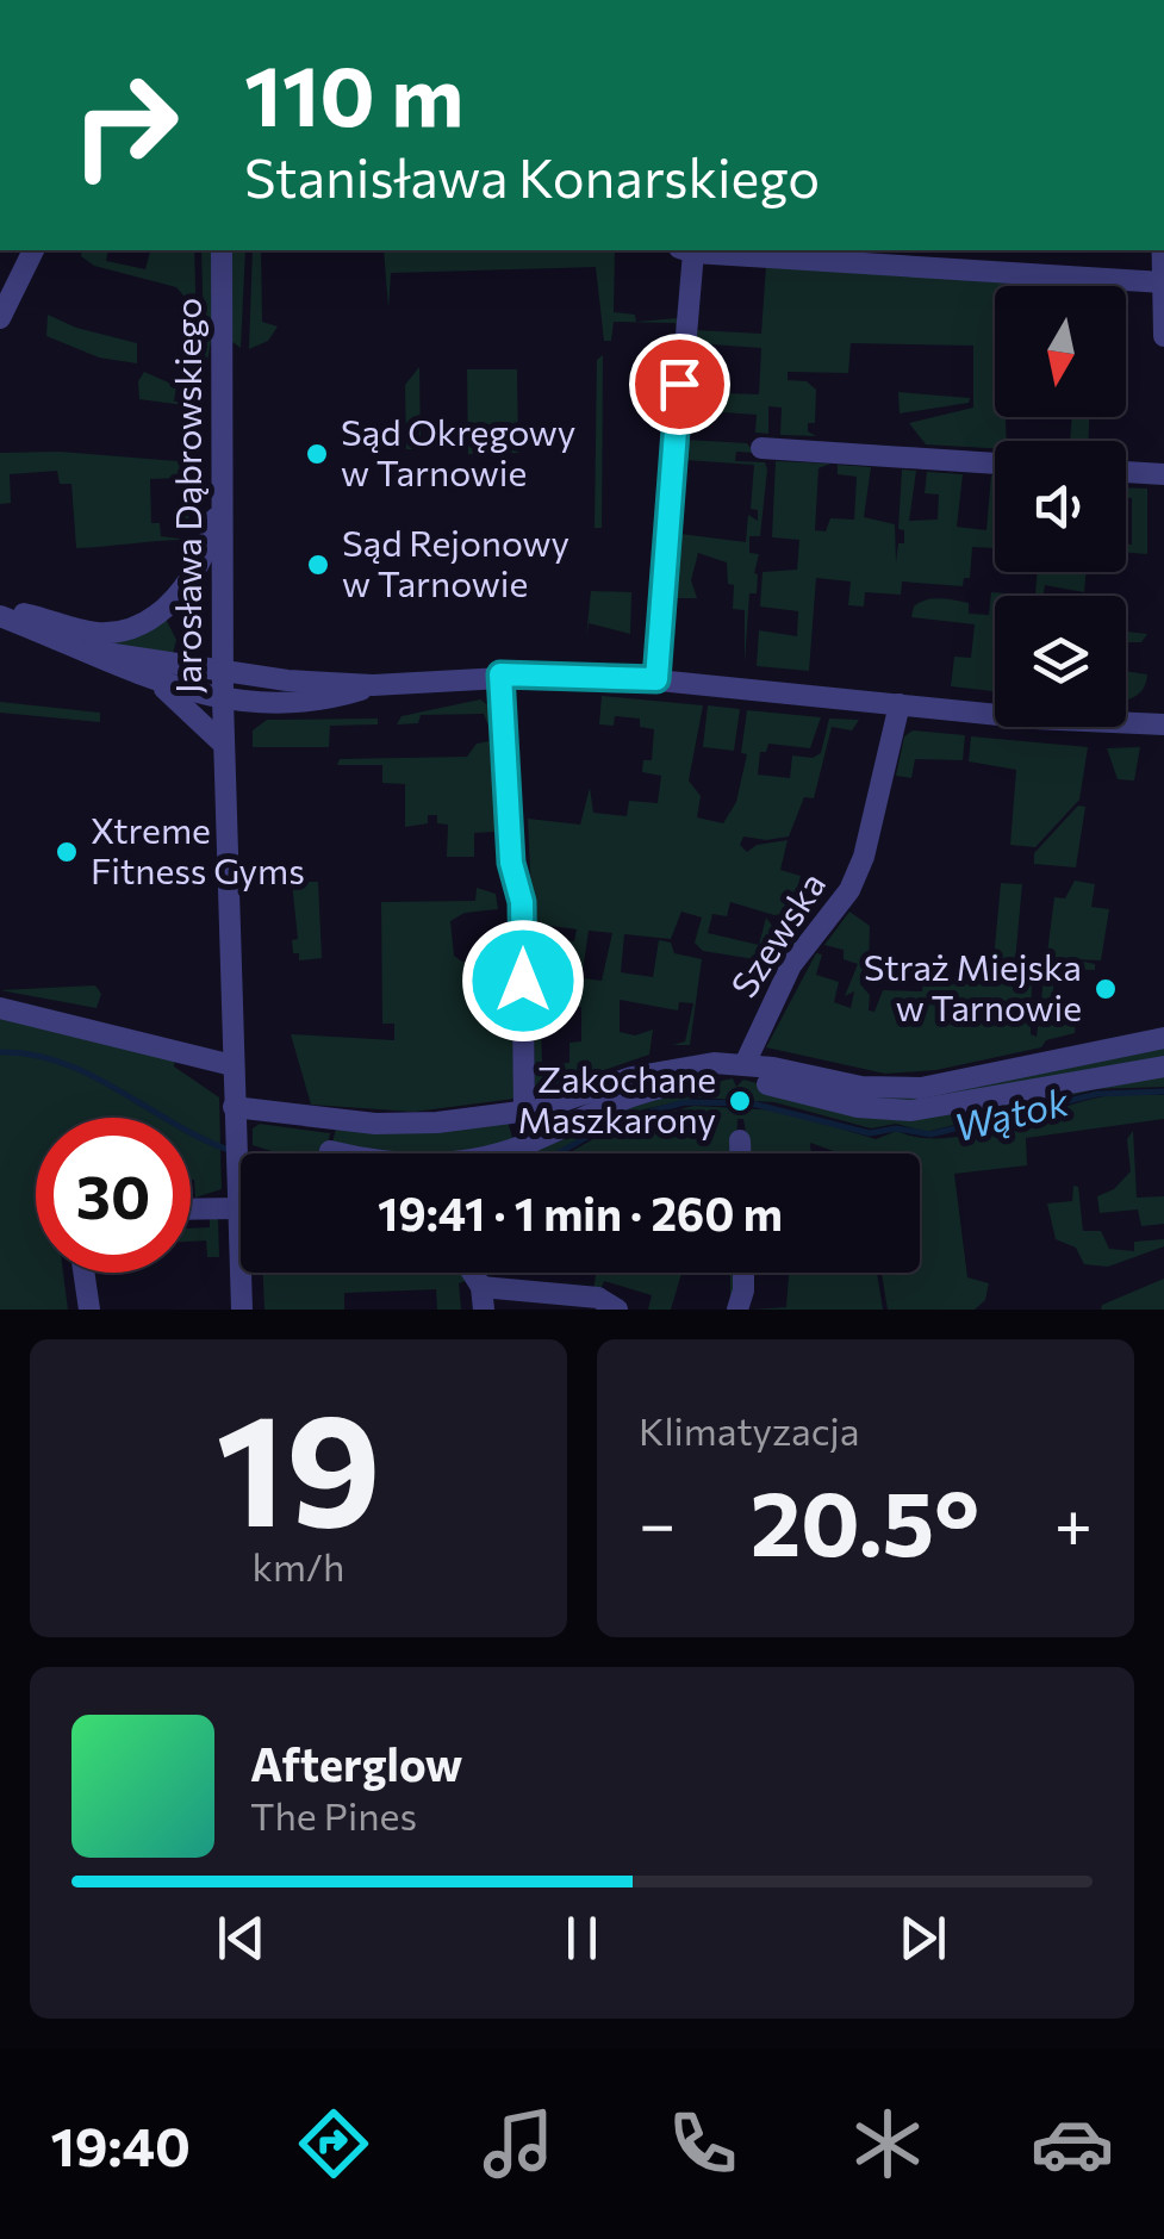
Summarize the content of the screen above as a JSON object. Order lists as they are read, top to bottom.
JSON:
{
  "streets": {
    "street": ["Jarosława Dąbrowskiego", "Szewska"]
  },
  "water": ["Wątok"],
  "places": [
    "Sąd Okręgowy w Tarnowie",
    "Sąd Rejonowy w Tarnowie",
    "Xtreme Fitness Gyms",
    "Straż Miejska w Tarnowie",
    "Zakochane Maszkarony"
  ],
  "north": "bottom",
  "page": {
    "turn": ["110 m", "Stanisława Konarskiego"],
    "limit": "30",
    "trip": "19:41 · 1 min · 260 m",
    "tile": [
      ["19", "km/h"],
      "Klimatyzacja"
    ],
    "heat": ["−", "20.5°", "+"],
    "song": ["Afterglow", "The Pines"],
    "tabs": "19:40"
  }
}
